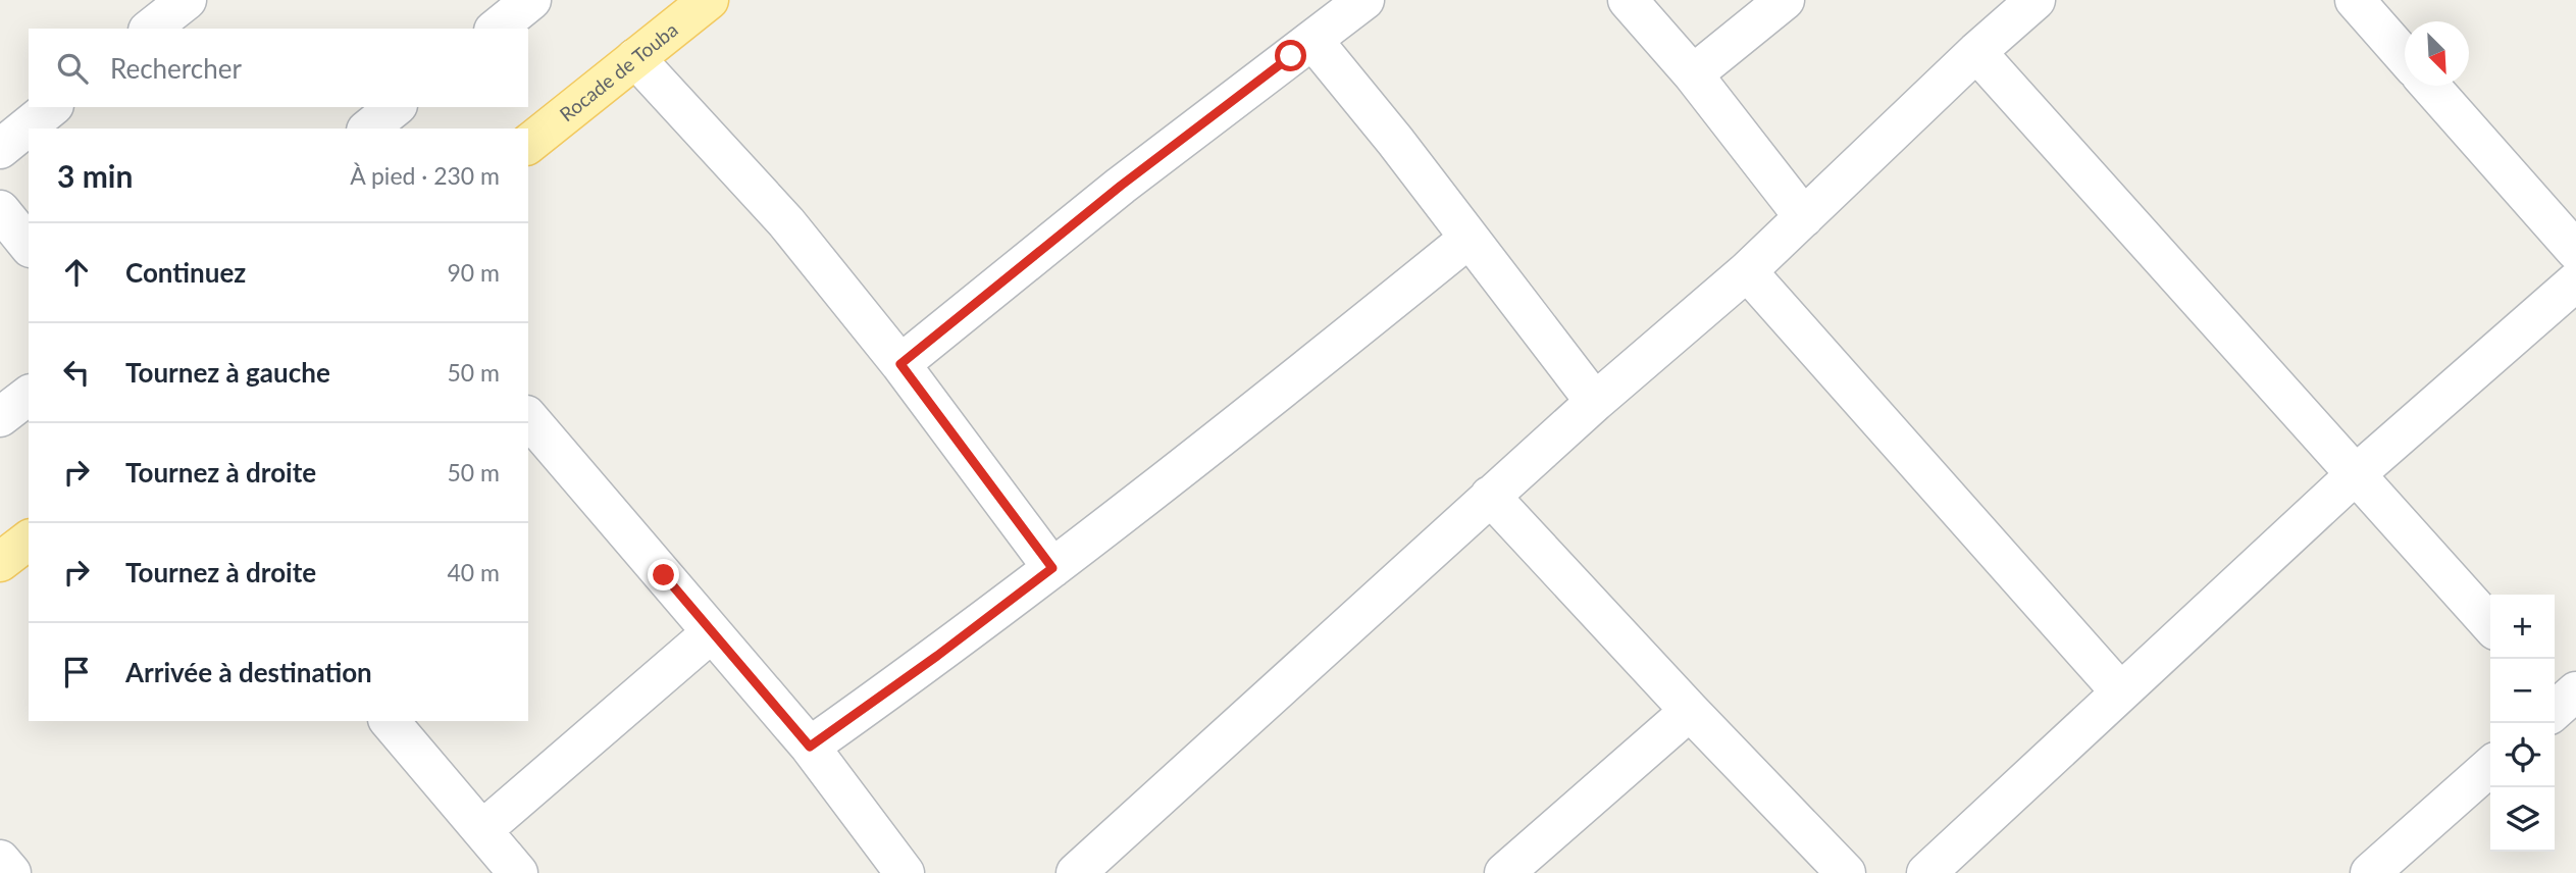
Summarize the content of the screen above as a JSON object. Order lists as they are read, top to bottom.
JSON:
{
  "streets": {
    "main road": ["Rocade de Touba"]
  },
  "north": "bottom right",
  "page": {
    "search": "Rechercher",
    "heading": ["3 min", "À pied · 230 m"],
    "list": [
      ["Continuez", "90 m"],
      ["Tournez à gauche", "50 m"],
      ["Tournez à droite", "50 m"],
      ["Tournez à droite", "40 m"],
      "Arrivée à destination"
    ],
    "map_buttons": ["+", "−"]
  }
}
